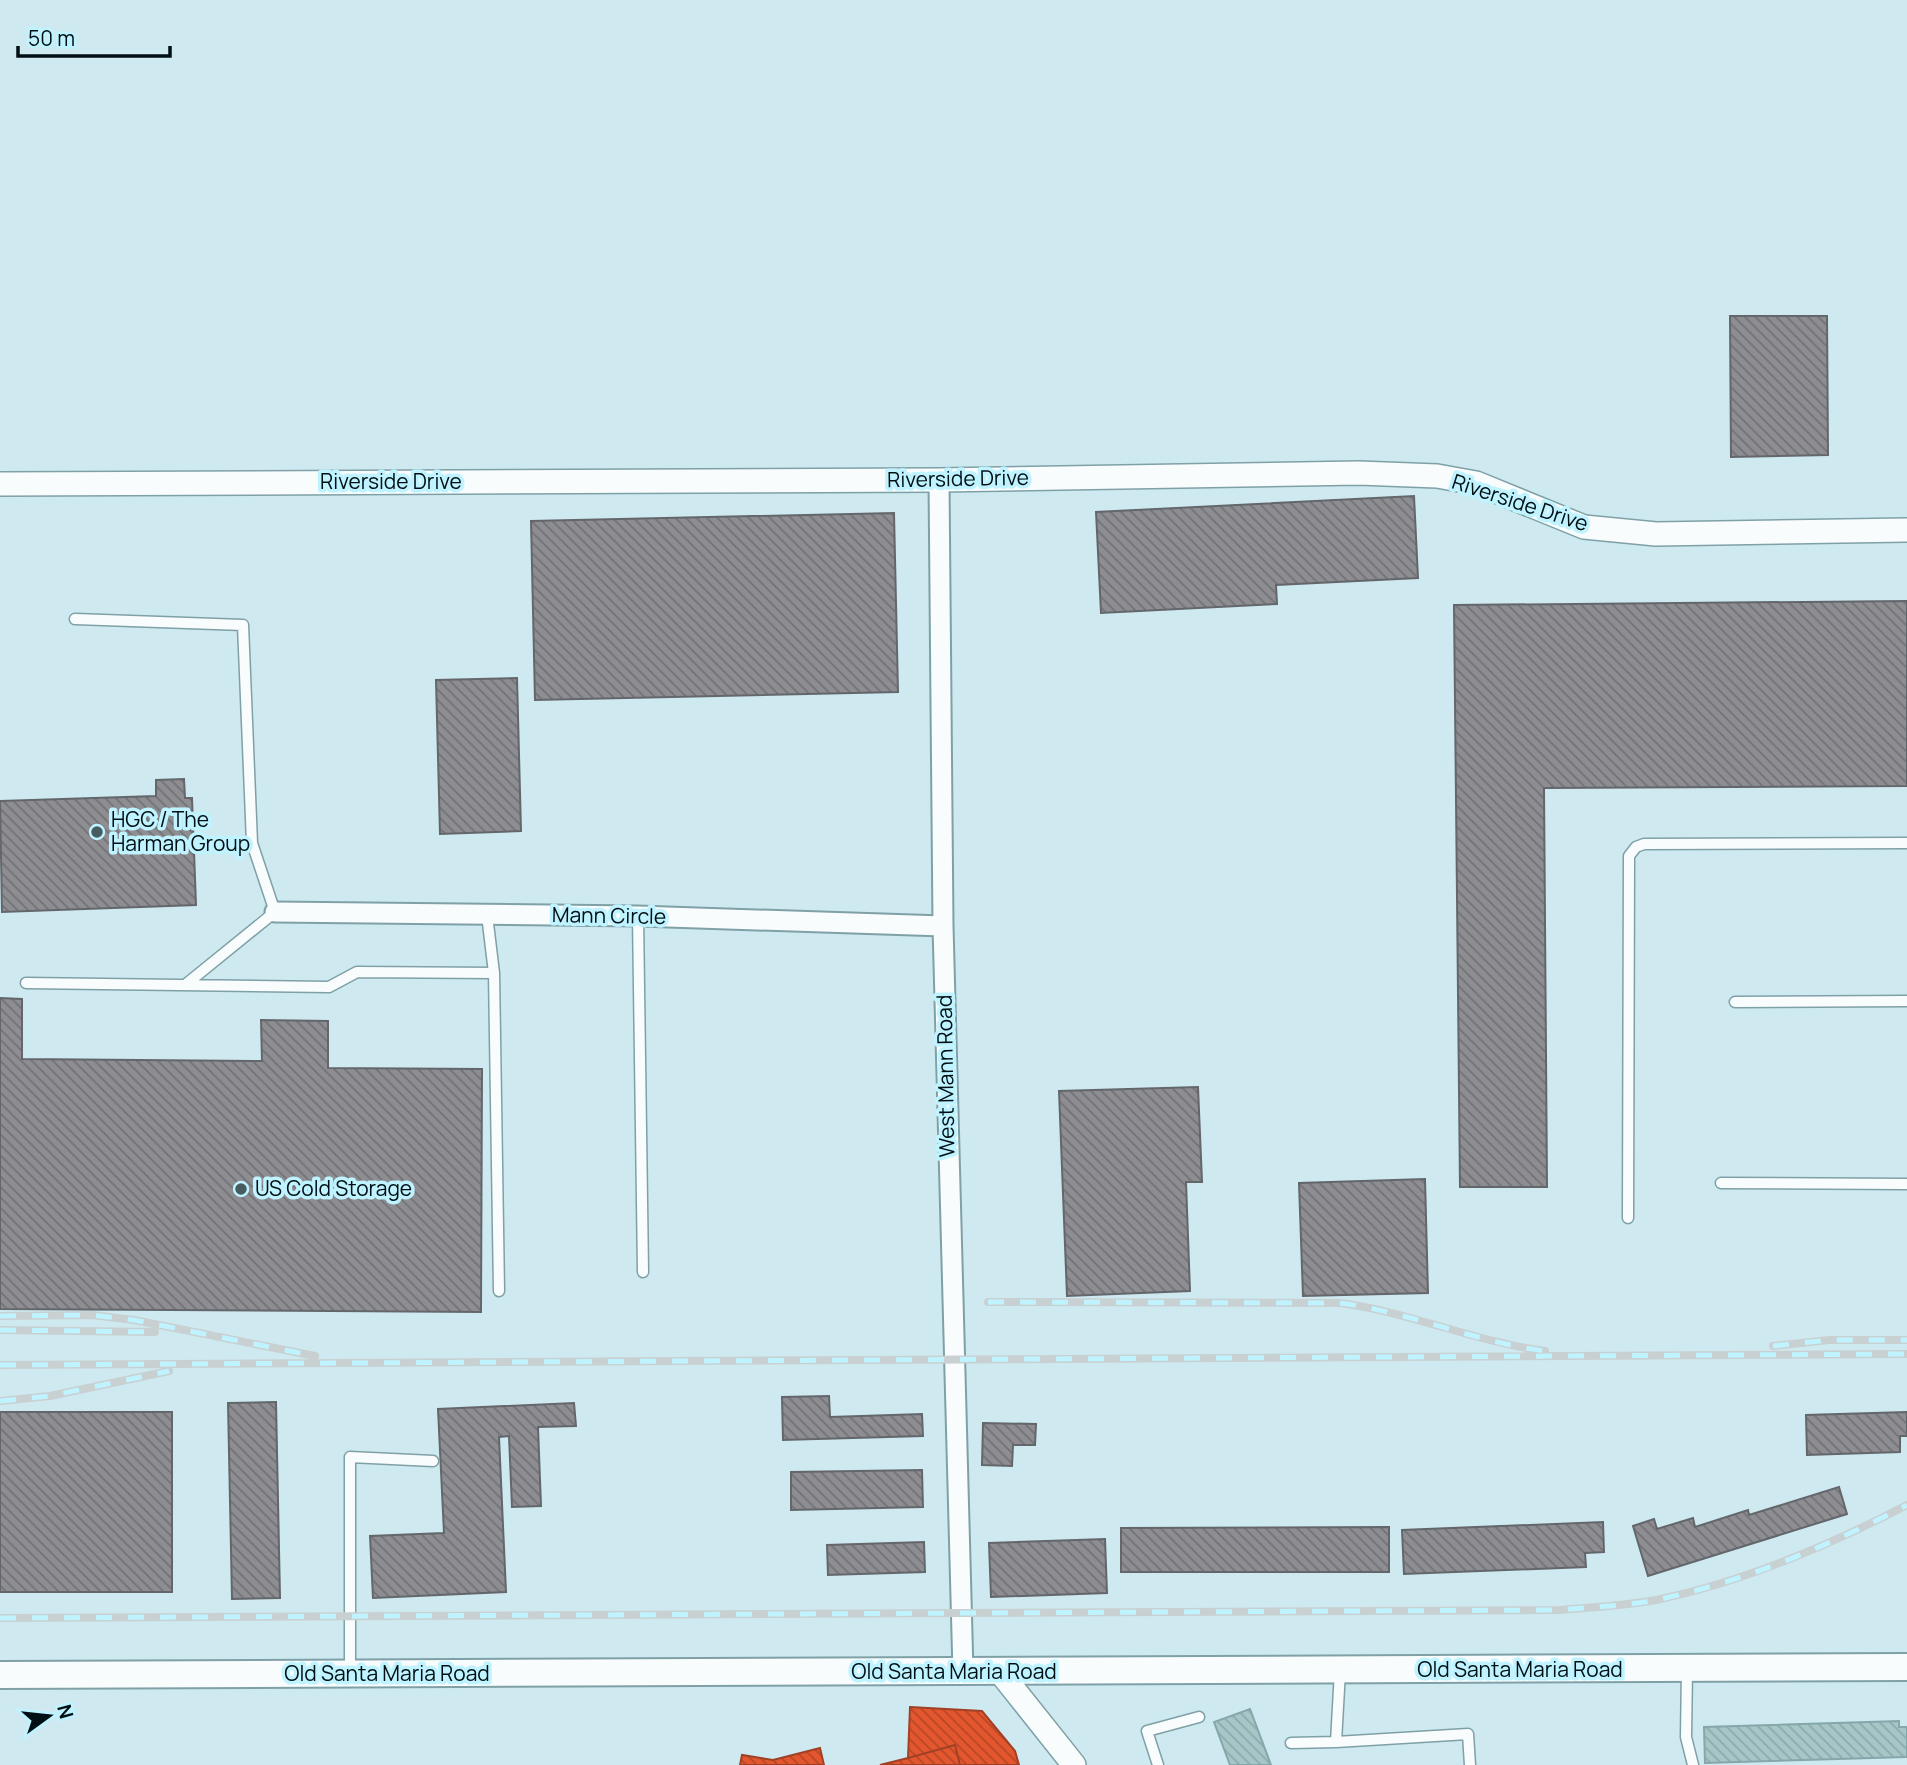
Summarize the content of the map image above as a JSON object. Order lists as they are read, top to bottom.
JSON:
{
  "streets": {
    "main road": ["Old Santa Maria Road"],
    "street": ["Riverside Drive", "Mann Circle", "West Mann Road"]
  },
  "crossings": [
    ["Riverside Drive", "West Mann Road"],
    ["Mann Circle", "West Mann Road"],
    ["West Mann Road", "Old Santa Maria Road"]
  ],
  "places": ["HGC / The Harman Group", "US Cold Storage"],
  "scale_bar": "50 m",
  "north": "right"
}
